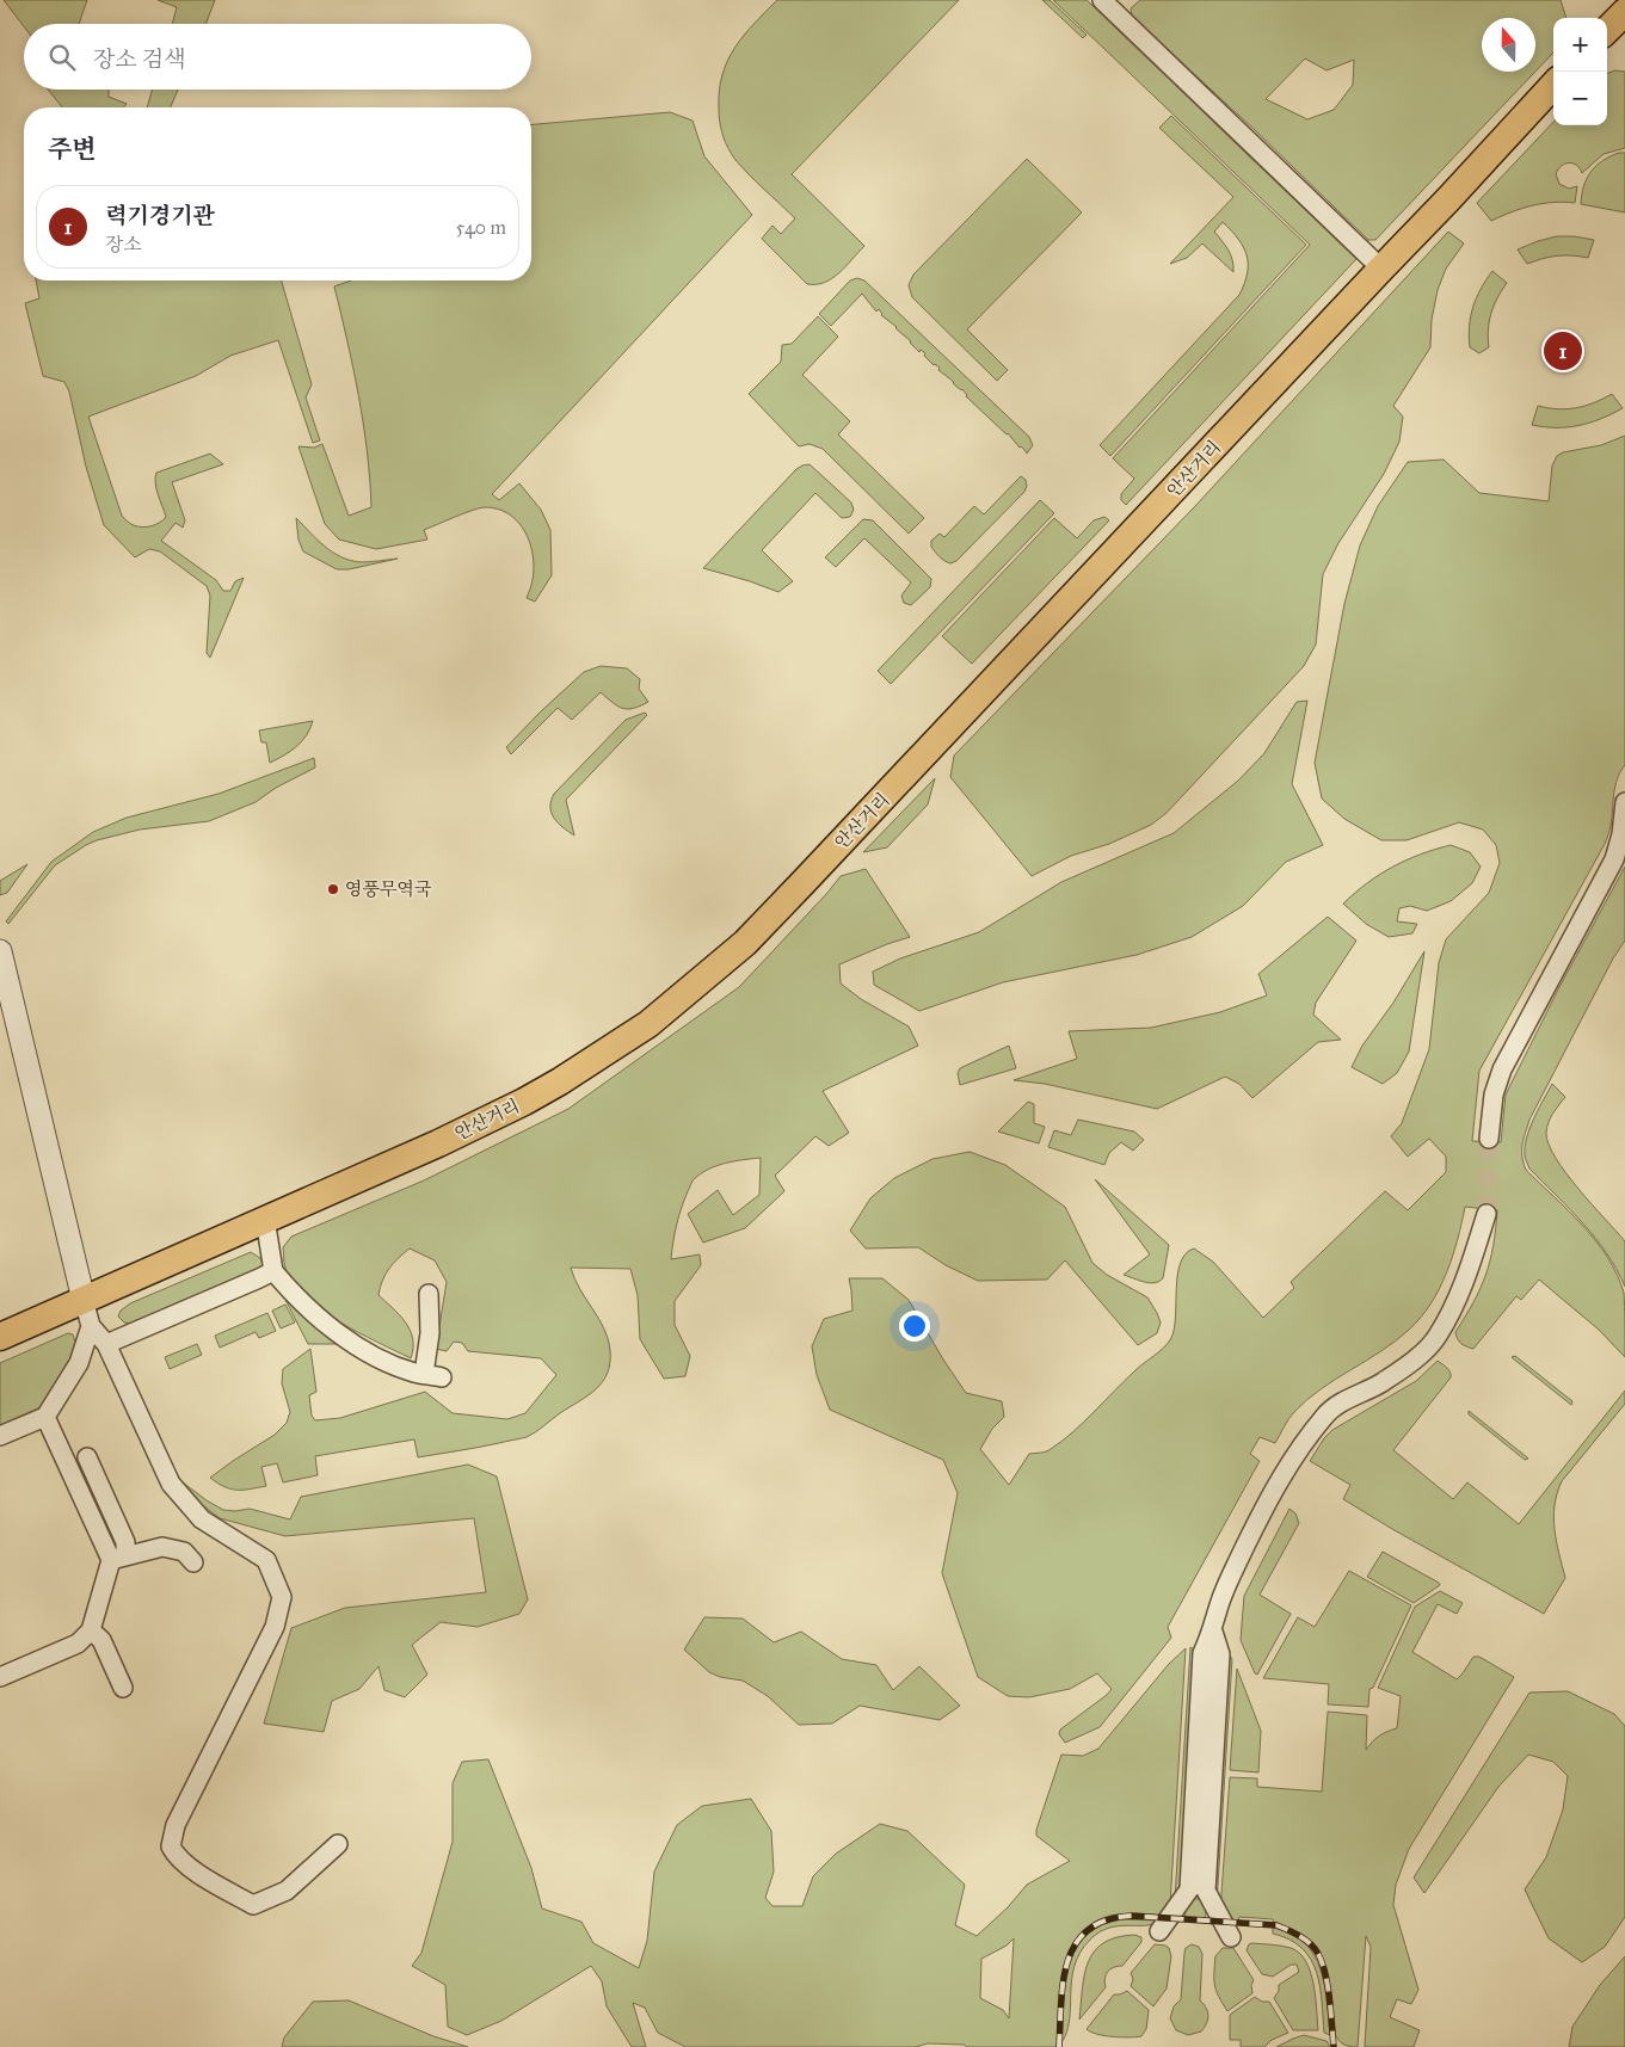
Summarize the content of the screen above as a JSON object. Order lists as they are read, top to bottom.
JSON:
{
  "streets": {
    "main road": ["안산거리"]
  },
  "places": ["영풍무역국"],
  "north": "top",
  "page": {
    "map_buttons": ["+", "−"],
    "search": "장소 검색",
    "heading": "주변",
    "list": [
      {
        "mark": "1",
        "name": "력기경기관",
        "note": "장소",
        "value": "540 m"
      }
    ],
    "pins": "1"
  }
}
